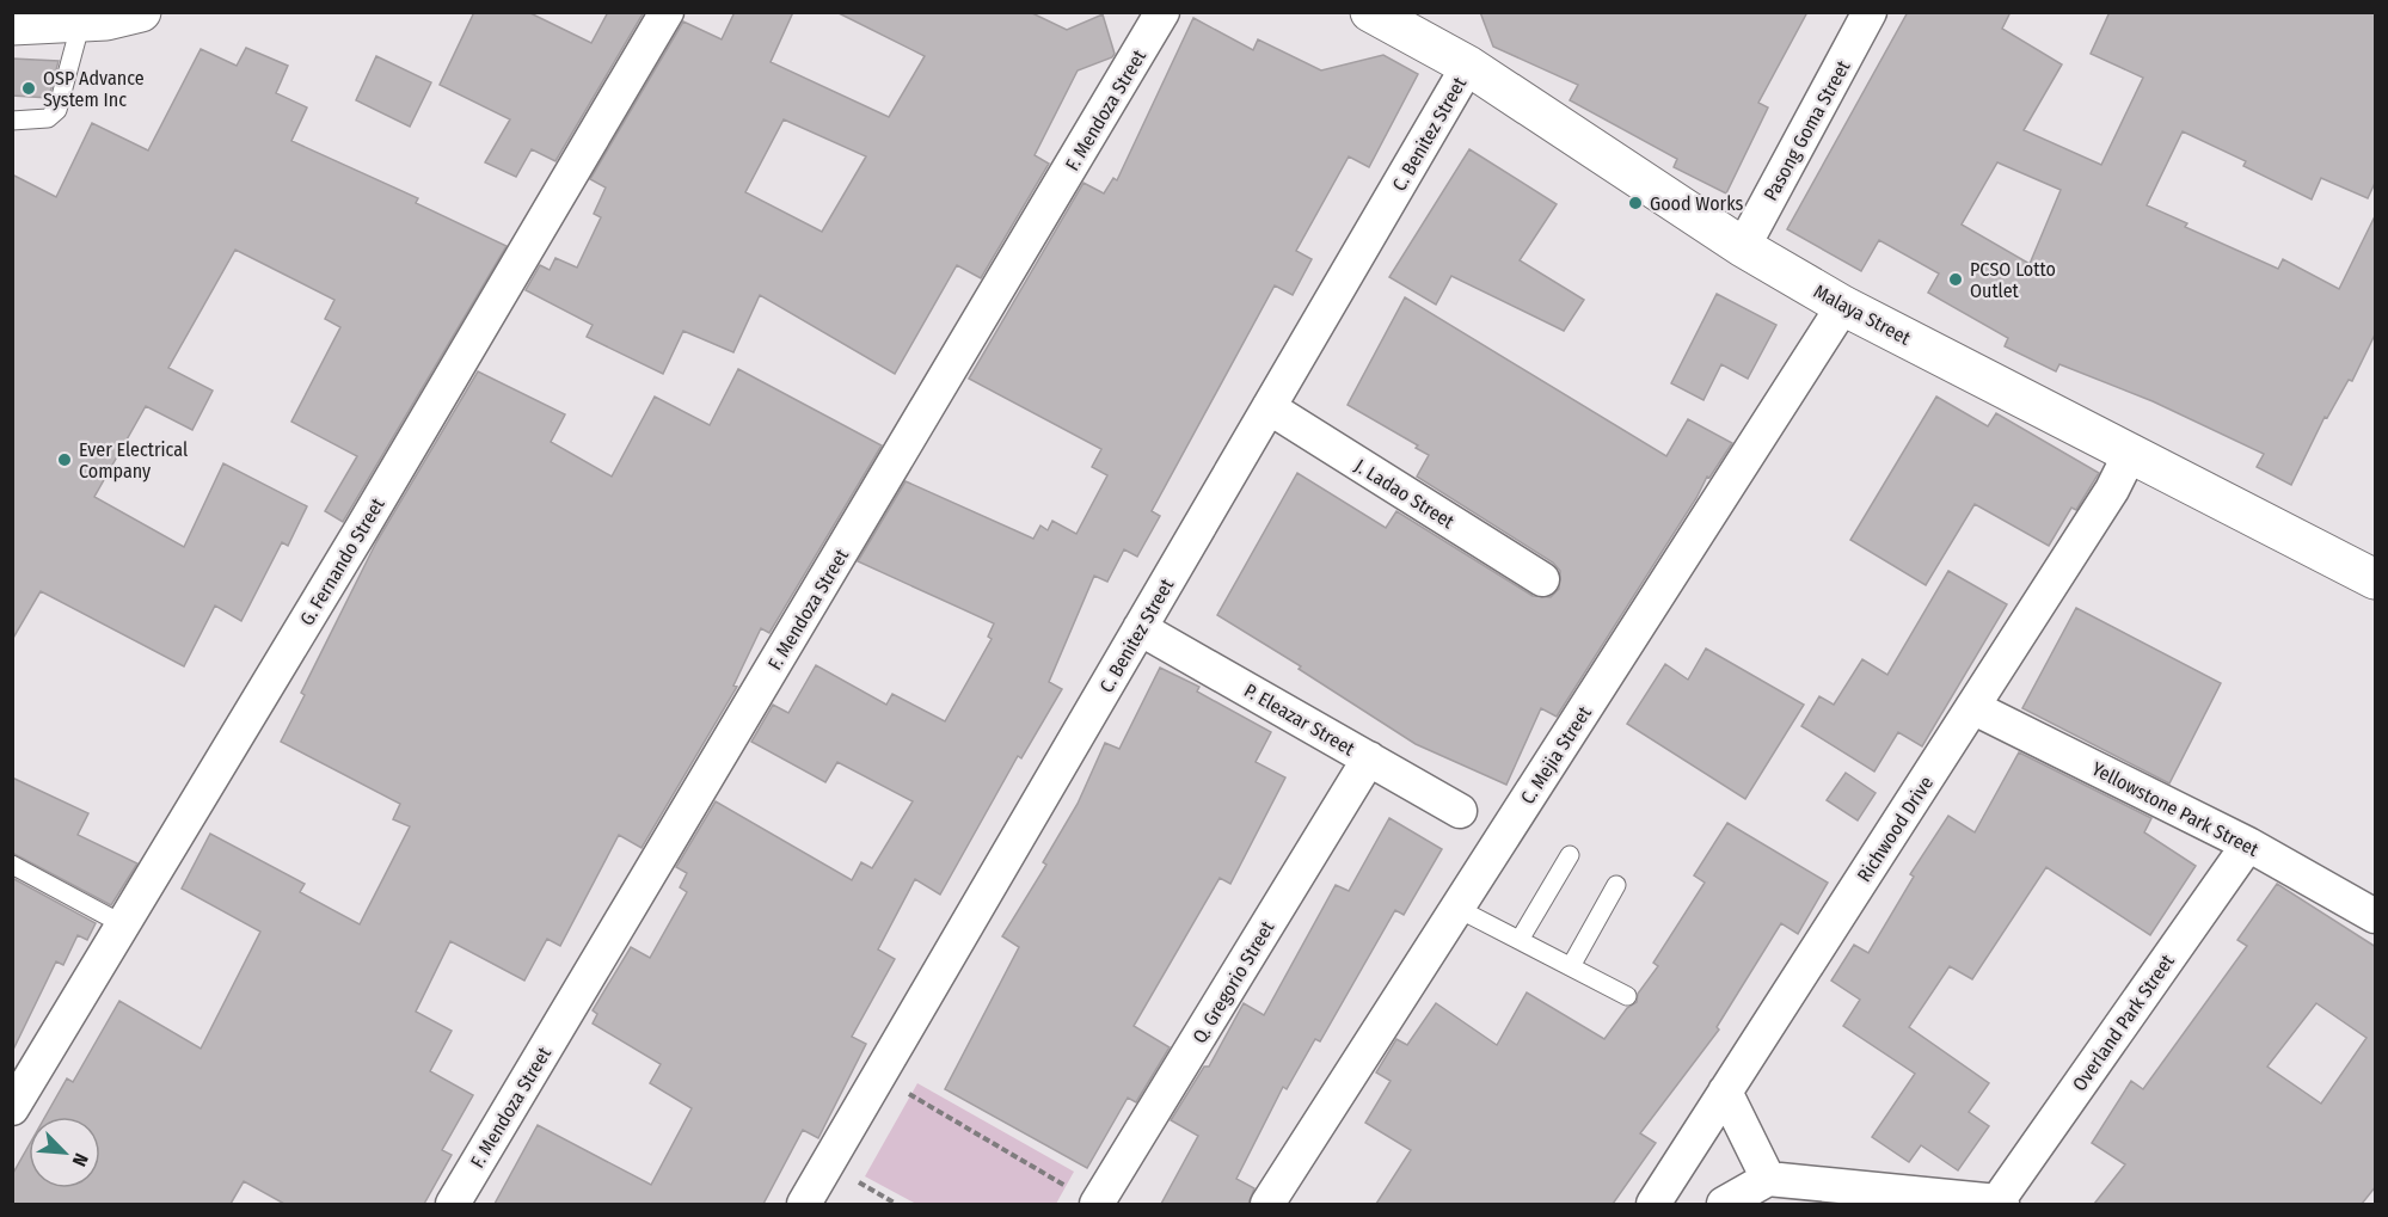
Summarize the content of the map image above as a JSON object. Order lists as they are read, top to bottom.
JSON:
{
  "streets": {
    "street": [
      "F. Mendoza Street",
      "Pasong Goma Street",
      "C. Benitez Street",
      "Malaya Street",
      "J. Ladao Street",
      "G. Fernando Street",
      "P. Eleazar Street",
      "C. Mejia Street",
      "Yellowstone Park Street",
      "Richwood Drive",
      "Q. Gregorio Street",
      "Overland Park Street"
    ]
  },
  "crossings": [
    ["Pasong Goma Street", "Malaya Street"],
    ["C. Benitez Street", "Malaya Street"],
    ["C. Benitez Street", "J. Ladao Street"],
    ["C. Benitez Street", "P. Eleazar Street"],
    ["Malaya Street", "C. Mejia Street"],
    ["Malaya Street", "Richwood Drive"],
    ["P. Eleazar Street", "Q. Gregorio Street"],
    ["Yellowstone Park Street", "Richwood Drive"],
    ["Yellowstone Park Street", "Overland Park Street"]
  ],
  "places": [
    "OSP Advance System Inc",
    "Good Works",
    "PCSO Lotto Outlet",
    "Ever Electrical Company"
  ],
  "north": "bottom right"
}
